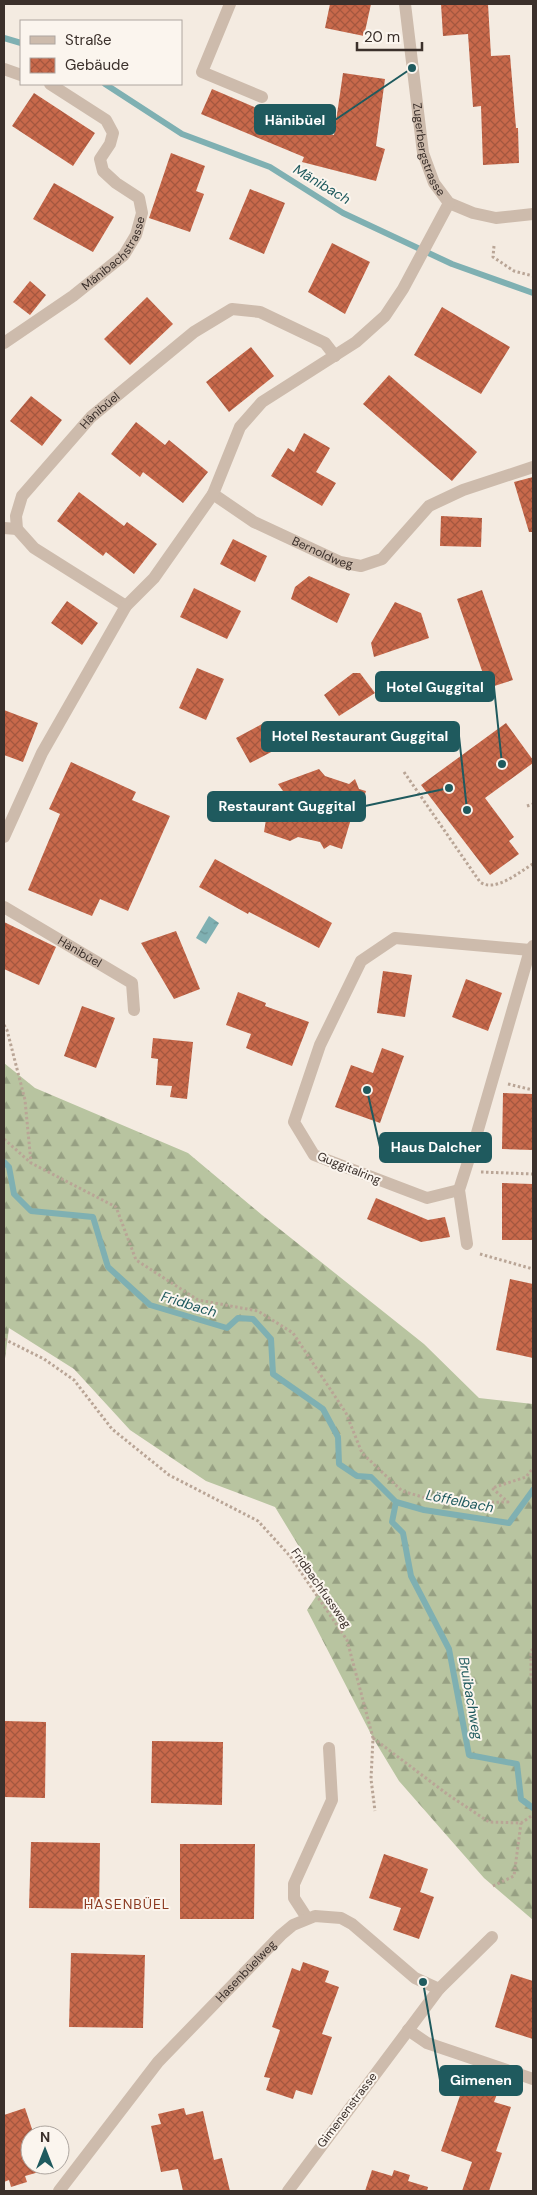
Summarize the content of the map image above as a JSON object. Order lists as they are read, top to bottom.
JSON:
{
  "streets": {
    "street": [
      "Zugerbergstrasse",
      "Mänibachstrasse",
      "Hänibüel",
      "Bernoldweg",
      "Guggitalring",
      "Hasenbüelweg",
      "Gimenenstrasse"
    ],
    "path": ["Fridbachfussweg"]
  },
  "districts": ["HASENBÜEL"],
  "water": [
    "Mänibach",
    "Fridbach",
    "Löffelbach",
    "Bruibachweg"
  ],
  "places": [
    "Hänibüel",
    "Hotel Guggital",
    "Restaurant Guggital",
    "Hotel Restaurant Guggital",
    "Haus Dalcher",
    "Gimenen"
  ],
  "legend": ["Straße", "Gebäude"],
  "scale_bar": "20 m",
  "north": "top"
}
